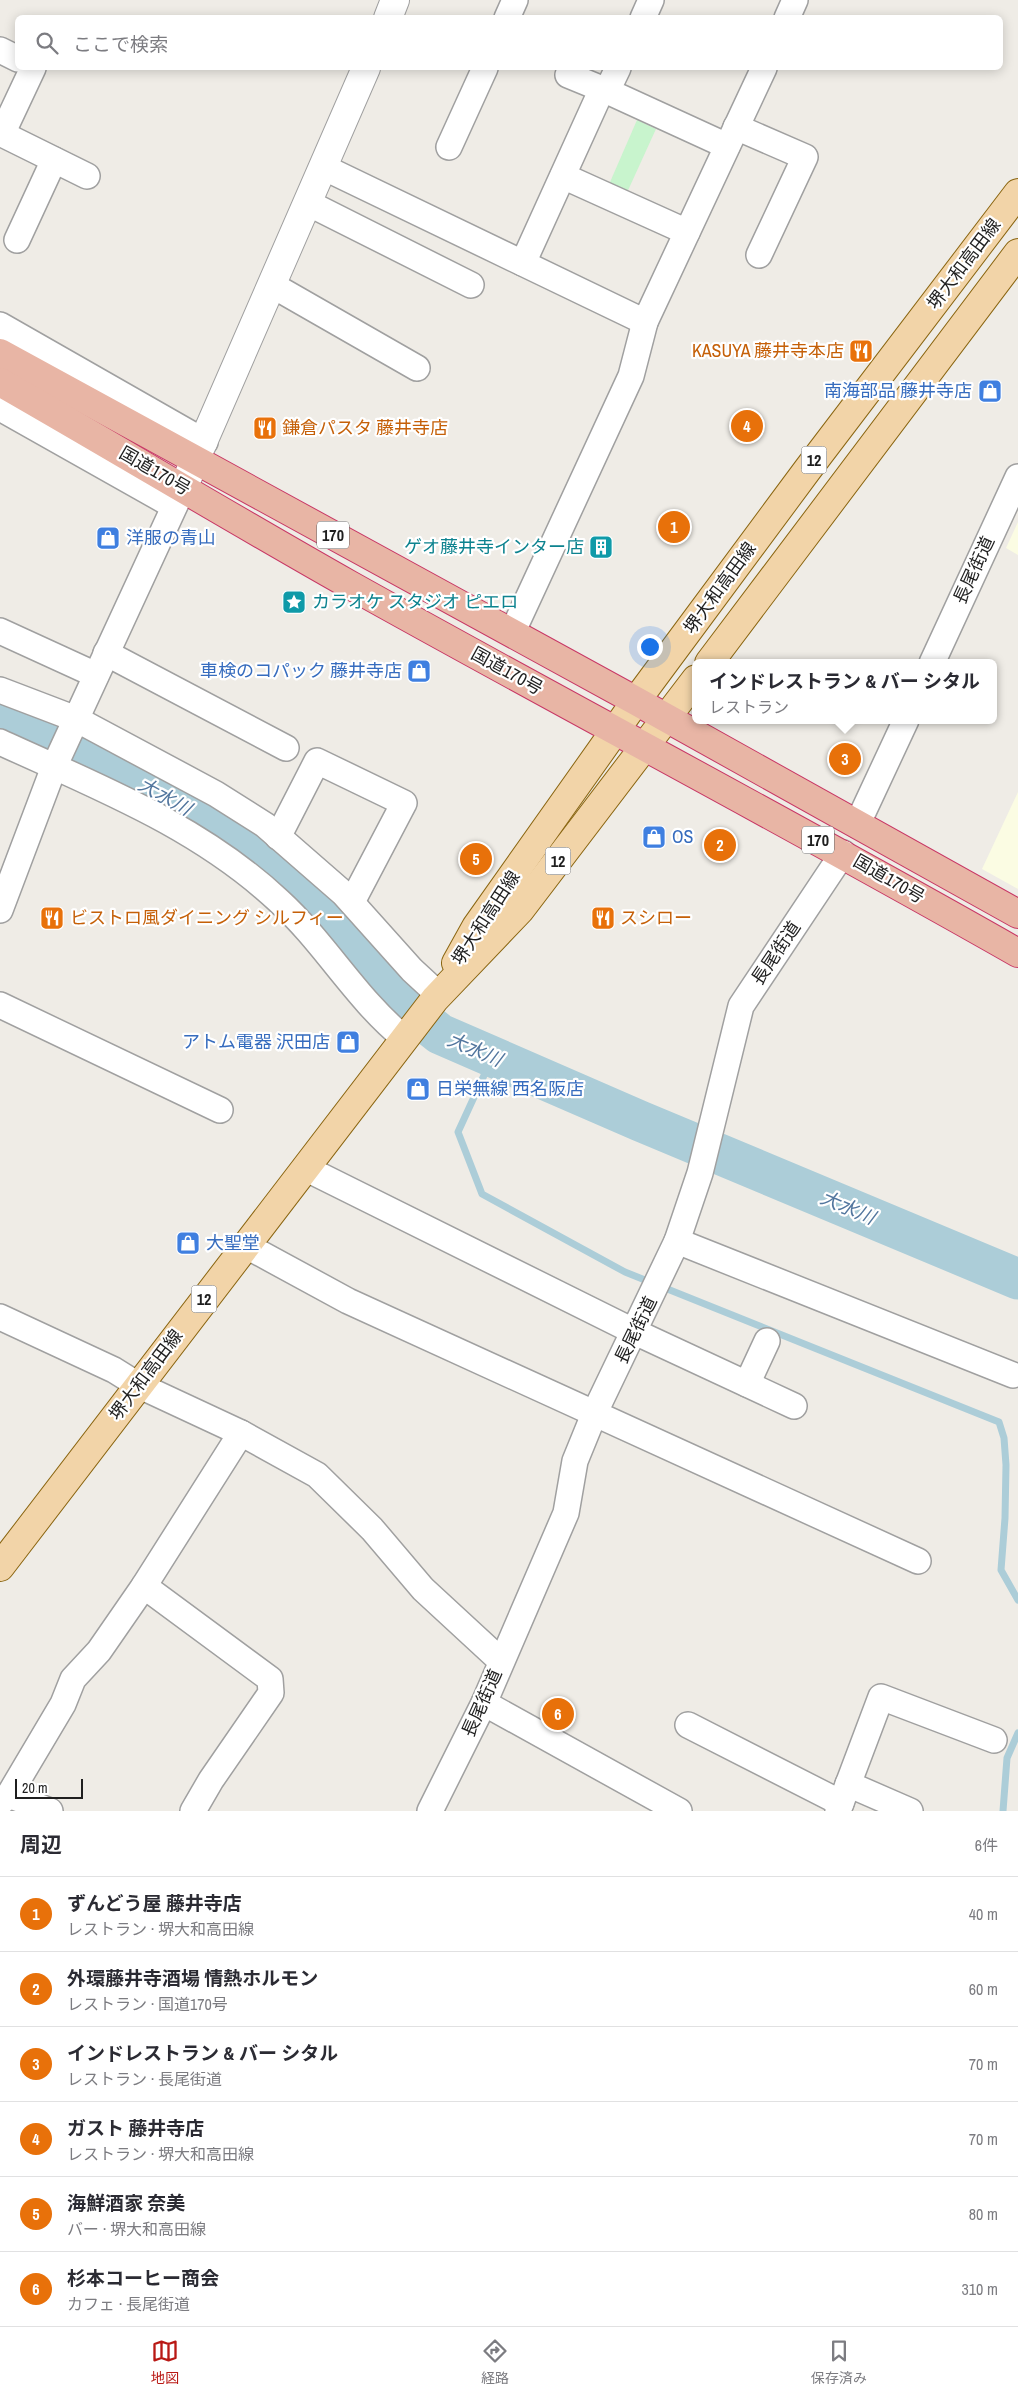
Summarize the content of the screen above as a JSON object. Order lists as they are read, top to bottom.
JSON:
{
  "streets": {
    "highway": ["国道170号", "170"],
    "main road": ["堺大和高田線", "12"],
    "street": ["長尾街道"]
  },
  "crossings": [
    ["堺大和高田線", "国道170号"],
    ["国道170号", "長尾街道"]
  ],
  "water": ["大水川"],
  "places": {
    "restaurant": [
      "KASUYA 藤井寺本店",
      "鎌倉パスタ 藤井寺店",
      "ビストロ風ダイニング シルフィー",
      "スシロー"
    ],
    "shop": [
      "南海部品 藤井寺店",
      "洋服の青山",
      "車検のコパック 藤井寺店",
      "OS",
      "アトム電器 沢田店",
      "日栄無線 西名阪店",
      "大聖堂"
    ],
    "building": ["ゲオ藤井寺インター店"],
    "place": ["カラオケ スタジオ ピエロ"]
  },
  "scale_bar": "20 m",
  "page": {
    "search": "ここで検索",
    "pins": [
      "4",
      "1",
      "3",
      "2",
      "5",
      "6"
    ],
    "popup": ["インドレストラン & バー シタル", "レストラン"],
    "scale": "20 m",
    "heading": ["周辺", "6件"],
    "list": [
      {
        "mark": "1",
        "name": "ずんどう屋 藤井寺店",
        "note": "レストラン · 堺大和高田線",
        "value": "40 m"
      },
      {
        "mark": "2",
        "name": "外環藤井寺酒場 情熱ホルモン",
        "note": "レストラン · 国道170号",
        "value": "60 m"
      },
      {
        "mark": "3",
        "name": "インドレストラン & バー シタル",
        "note": "レストラン · 長尾街道",
        "value": "70 m"
      },
      {
        "mark": "4",
        "name": "ガスト 藤井寺店",
        "note": "レストラン · 堺大和高田線",
        "value": "70 m"
      },
      {
        "mark": "5",
        "name": "海鮮酒家 奈美",
        "note": "バー · 堺大和高田線",
        "value": "80 m"
      },
      {
        "mark": "6",
        "name": "杉本コーヒー商会",
        "note": "カフェ · 長尾街道",
        "value": "310 m"
      }
    ],
    "nav": ["地図", "経路", "保存済み"]
  }
}
